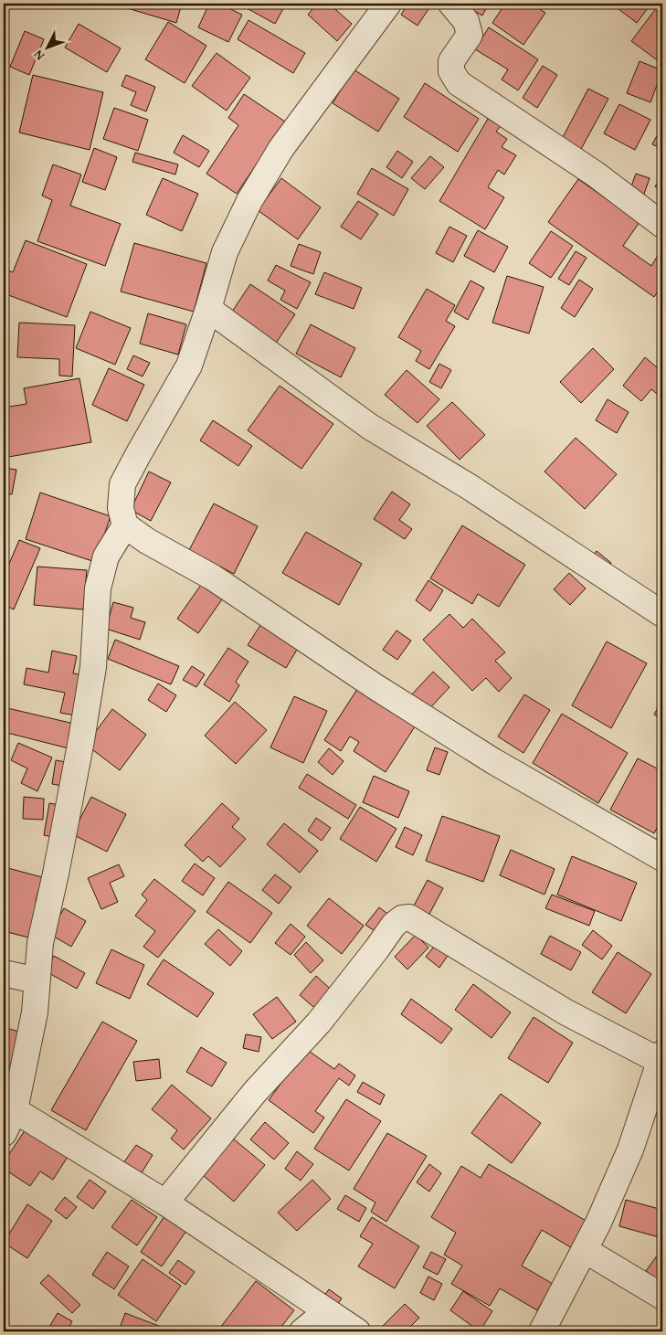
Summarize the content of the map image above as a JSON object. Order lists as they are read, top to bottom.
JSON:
{
  "north": "bottom left"
}
